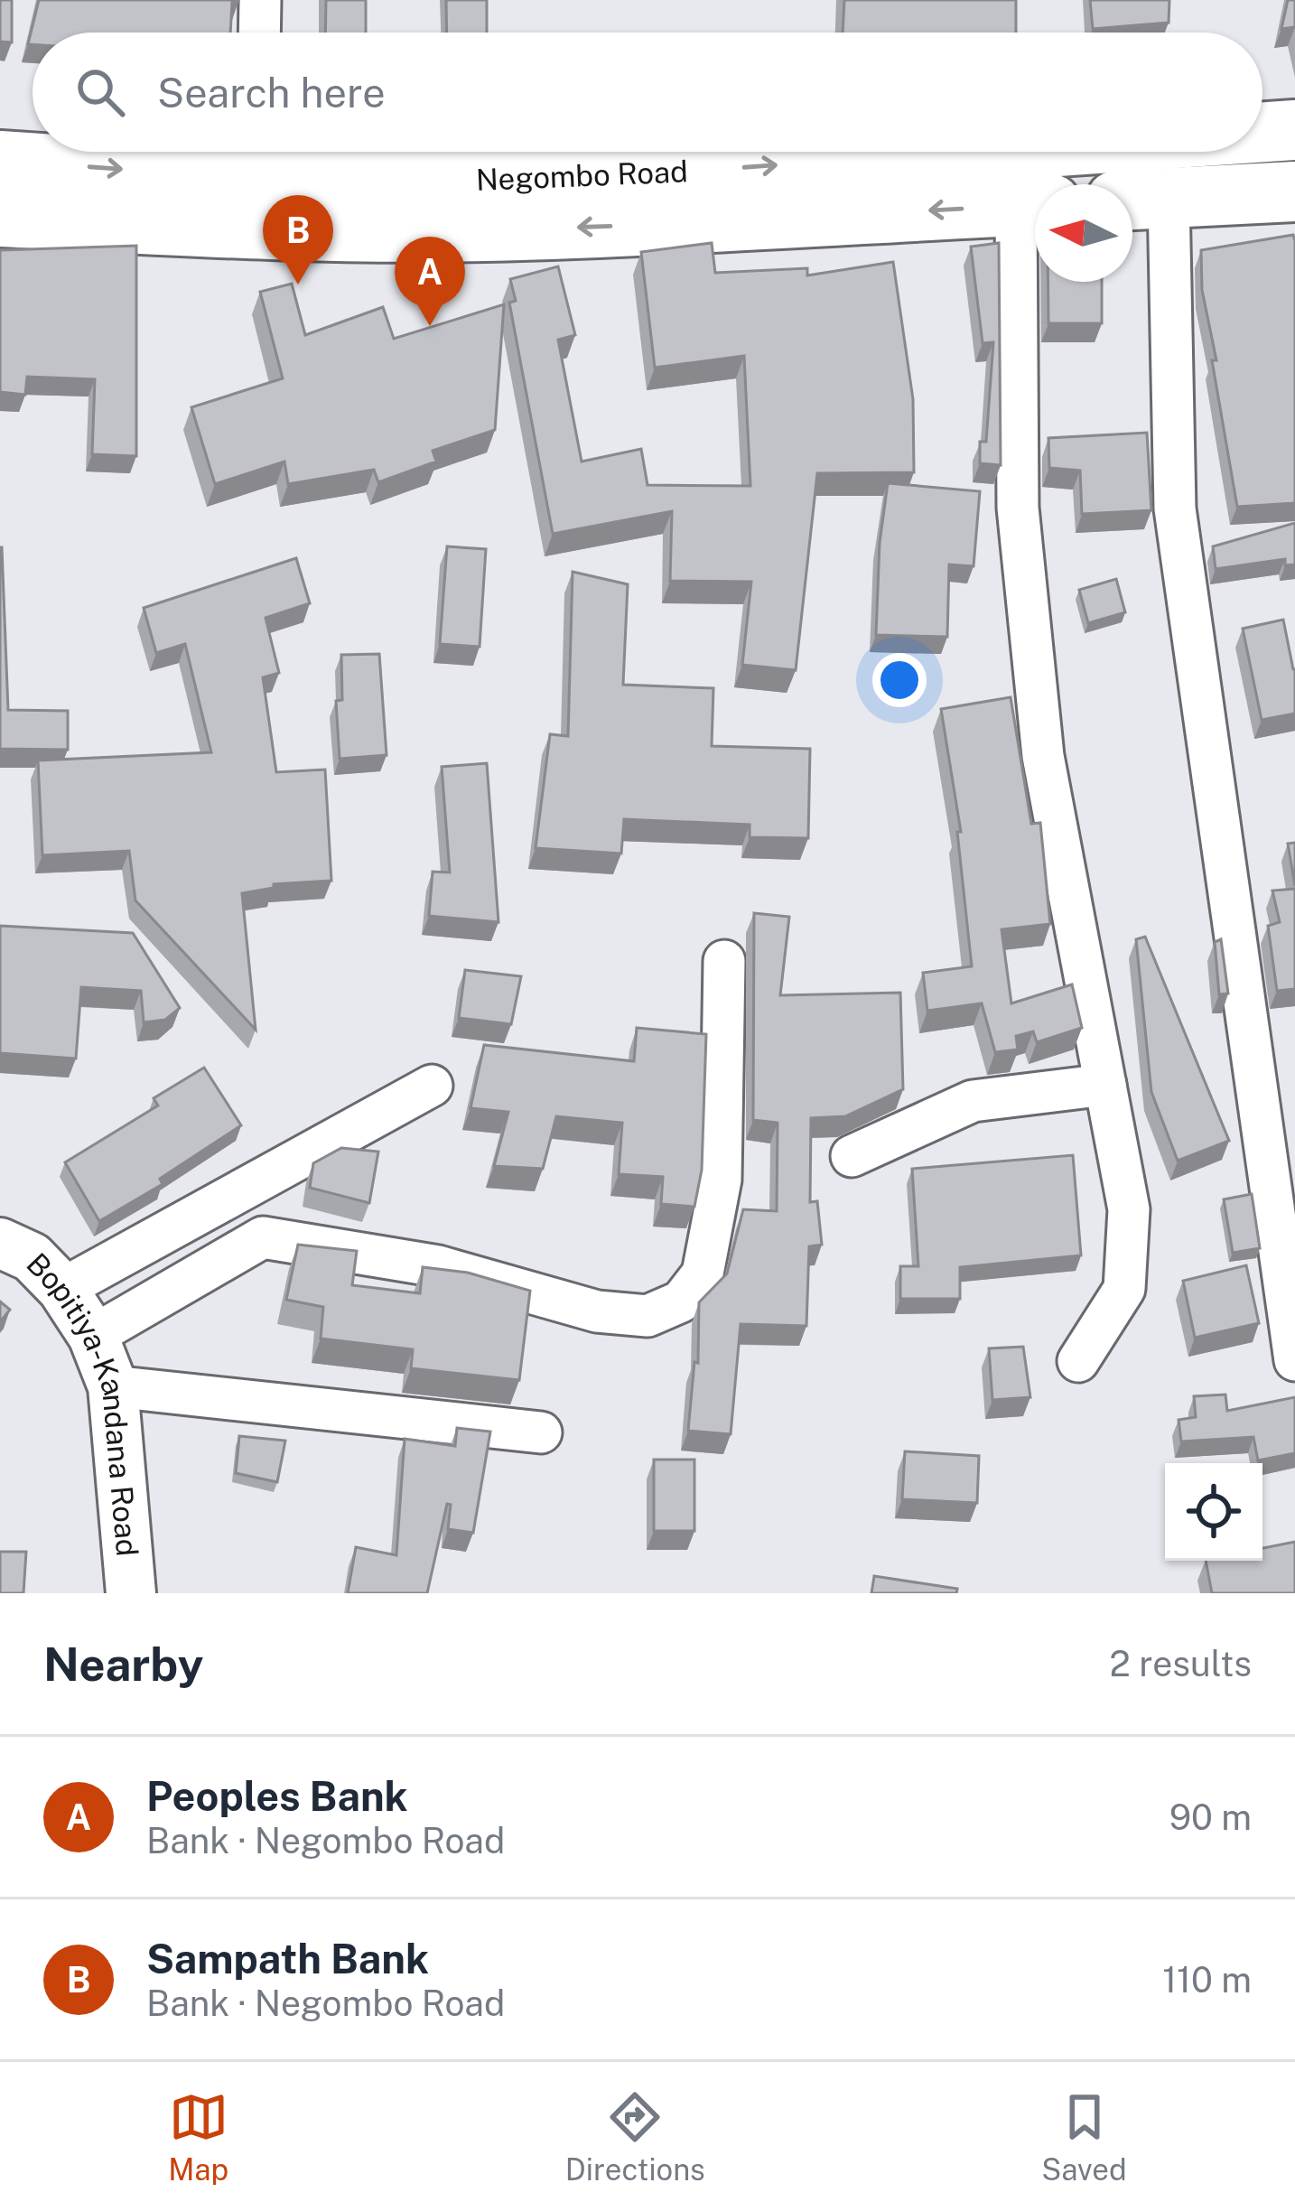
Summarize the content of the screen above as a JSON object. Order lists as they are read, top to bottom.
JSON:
{
  "streets": {
    "highway": ["Negombo Road"],
    "street": ["Bopitiya-Kandana Road"]
  },
  "north": "left",
  "page": {
    "search": "Search here",
    "pins": ["B", "A"],
    "heading": ["Nearby", "2 results"],
    "list": [
      {
        "mark": "A",
        "name": "Peoples Bank",
        "note": "Bank · Negombo Road",
        "value": "90 m"
      },
      {
        "mark": "B",
        "name": "Sampath Bank",
        "note": "Bank · Negombo Road",
        "value": "110 m"
      }
    ],
    "nav": ["Map", "Directions", "Saved"]
  }
}
